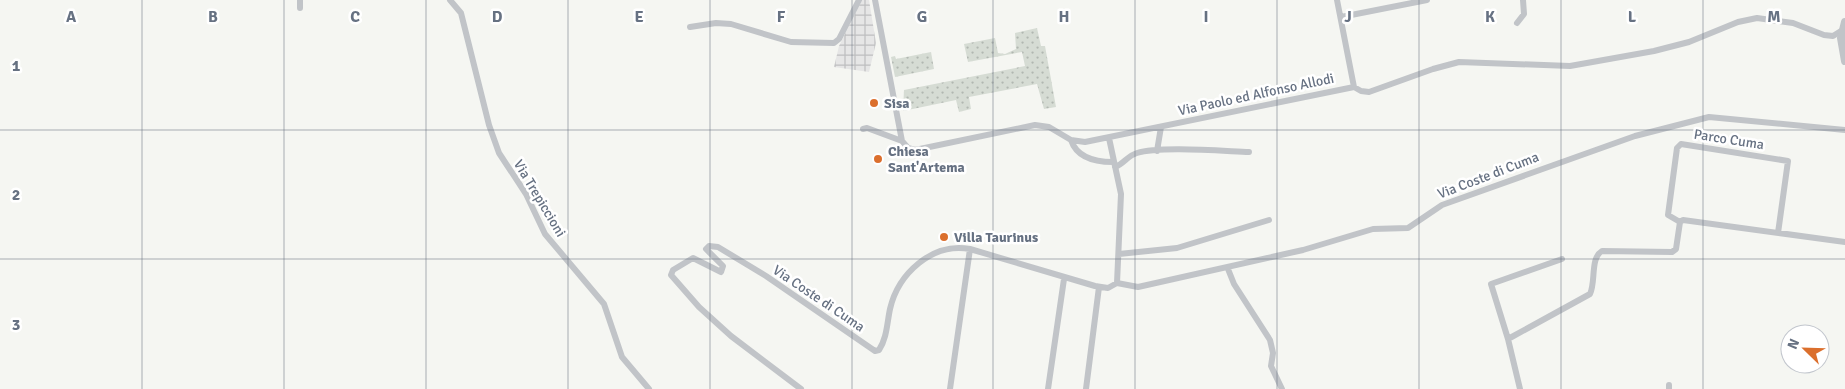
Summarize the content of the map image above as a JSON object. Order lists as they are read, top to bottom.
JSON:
{
  "streets": {
    "street": [
      "Via Paolo ed Alfonso Allodi",
      "Parco Cuma",
      "Via Coste di Cuma",
      "Via Trepiccioni"
    ]
  },
  "places": ["Sisa", "Chiesa Sant'Artema", "Villa Taurinus"],
  "north": "top left",
  "grid": {
    "columns": [
      "A",
      "B",
      "C",
      "D",
      "E",
      "F",
      "G",
      "H",
      "I",
      "J",
      "K",
      "L",
      "M"
    ],
    "rows": ["1", "2", "3"]
  }
}
